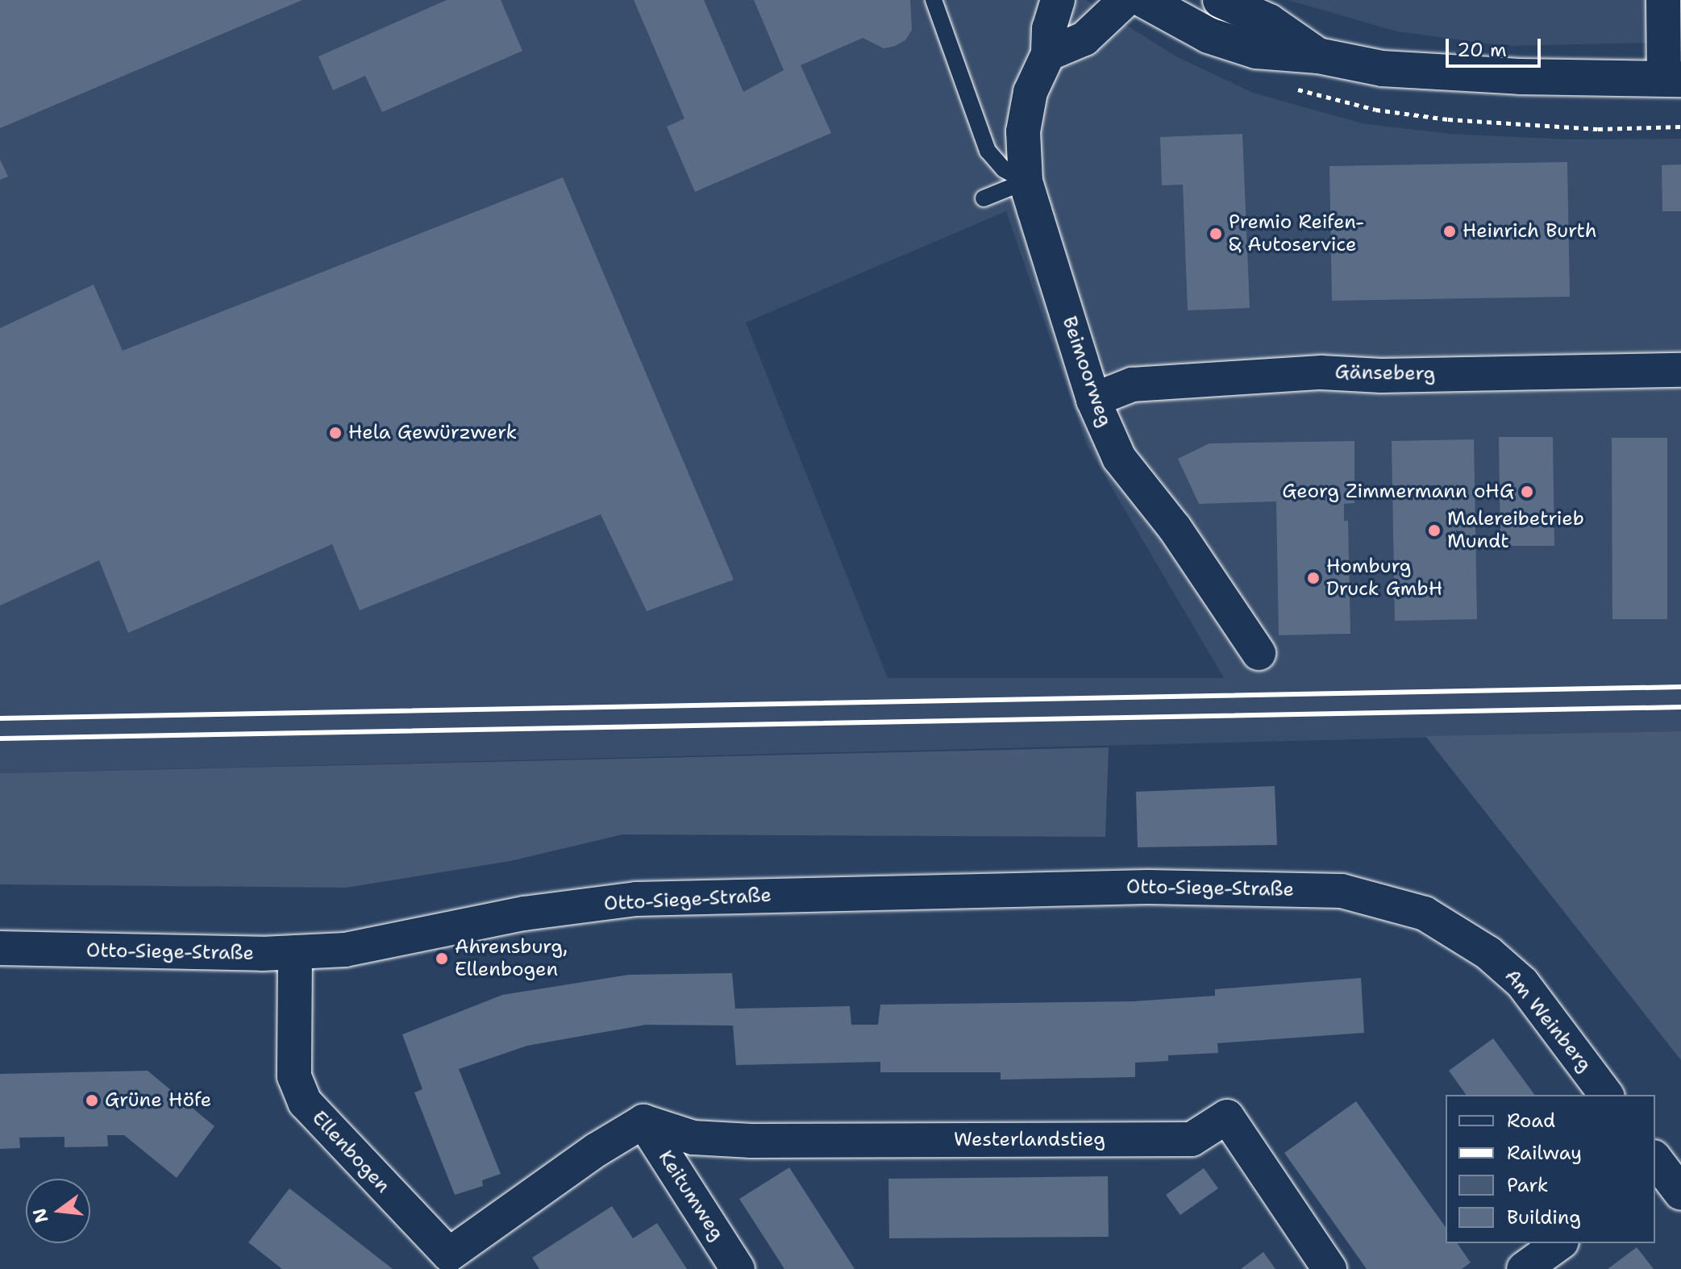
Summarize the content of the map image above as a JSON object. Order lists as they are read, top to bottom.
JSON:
{
  "streets": {
    "street": [
      "Beimoorweg",
      "Gänseberg",
      "Otto-Siege-Straße",
      "Am Weinberg",
      "Westerlandstieg",
      "Ellenbogen",
      "Keitumweg"
    ]
  },
  "crossings": [
    ["Beimoorweg", "Gänseberg"],
    ["Otto-Siege-Straße", "Am Weinberg"],
    ["Otto-Siege-Straße", "Ellenbogen"],
    ["Westerlandstieg", "Ellenbogen"],
    ["Westerlandstieg", "Keitumweg"],
    ["Ellenbogen", "Keitumweg"]
  ],
  "places": [
    "Heinrich Burth",
    "Premio Reifen- & Autoservice",
    "Hela Gewürzwerk",
    "Georg Zimmermann oHG",
    "Malereibetrieb Mundt",
    "Homburg Druck GmbH",
    "Ahrensburg, Ellenbogen",
    "Grüne Höfe"
  ],
  "legend": [
    "Road",
    "Railway",
    "Park",
    "Building"
  ],
  "scale_bar": "20 m",
  "north": "left"
}
